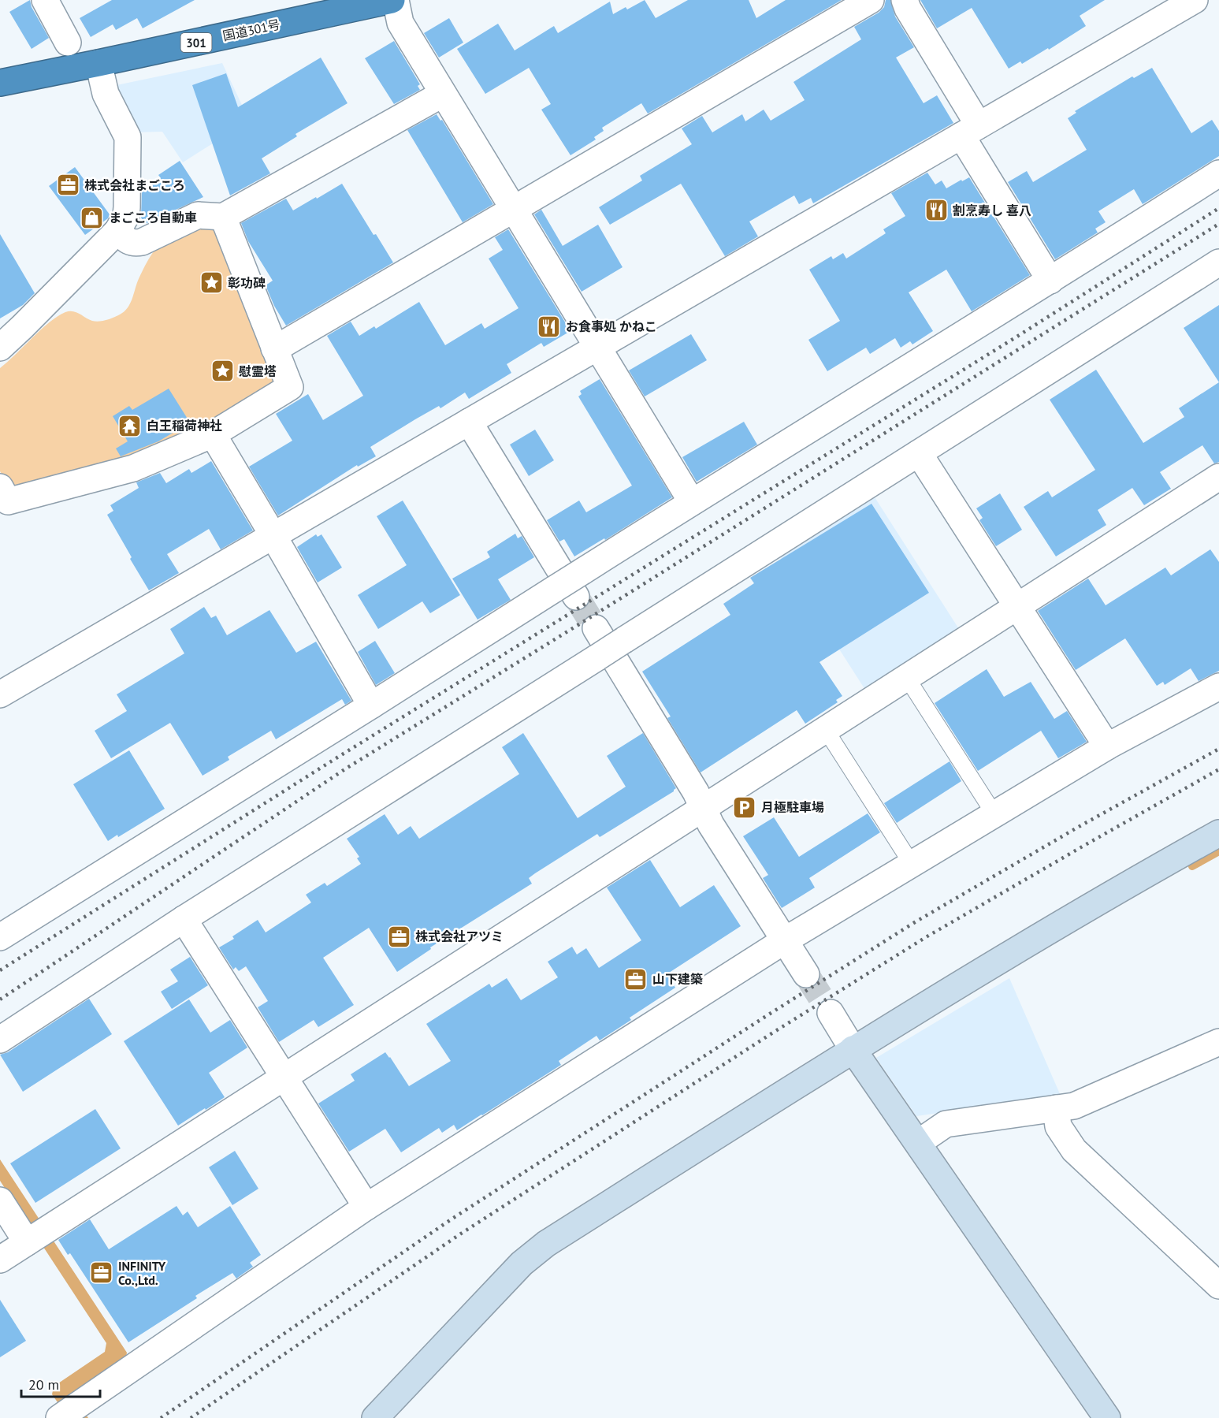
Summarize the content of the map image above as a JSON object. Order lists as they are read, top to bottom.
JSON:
{
  "streets": {
    "highway": ["国道301号", "301"]
  },
  "places": {
    "office": [
      "株式会社まごころ",
      "株式会社アツミ",
      "山下建築",
      "INFINITY Co.,Ltd."
    ],
    "restaurant": ["割烹寿し 喜八", "お食事処 かねこ"],
    "shop": ["まごころ自動車"],
    "place": ["彰功碑", "慰霊塔"],
    "temple": ["白王稲荷神社"],
    "parking": ["月極駐車場"]
  },
  "scale_bar": "20 m"
}
